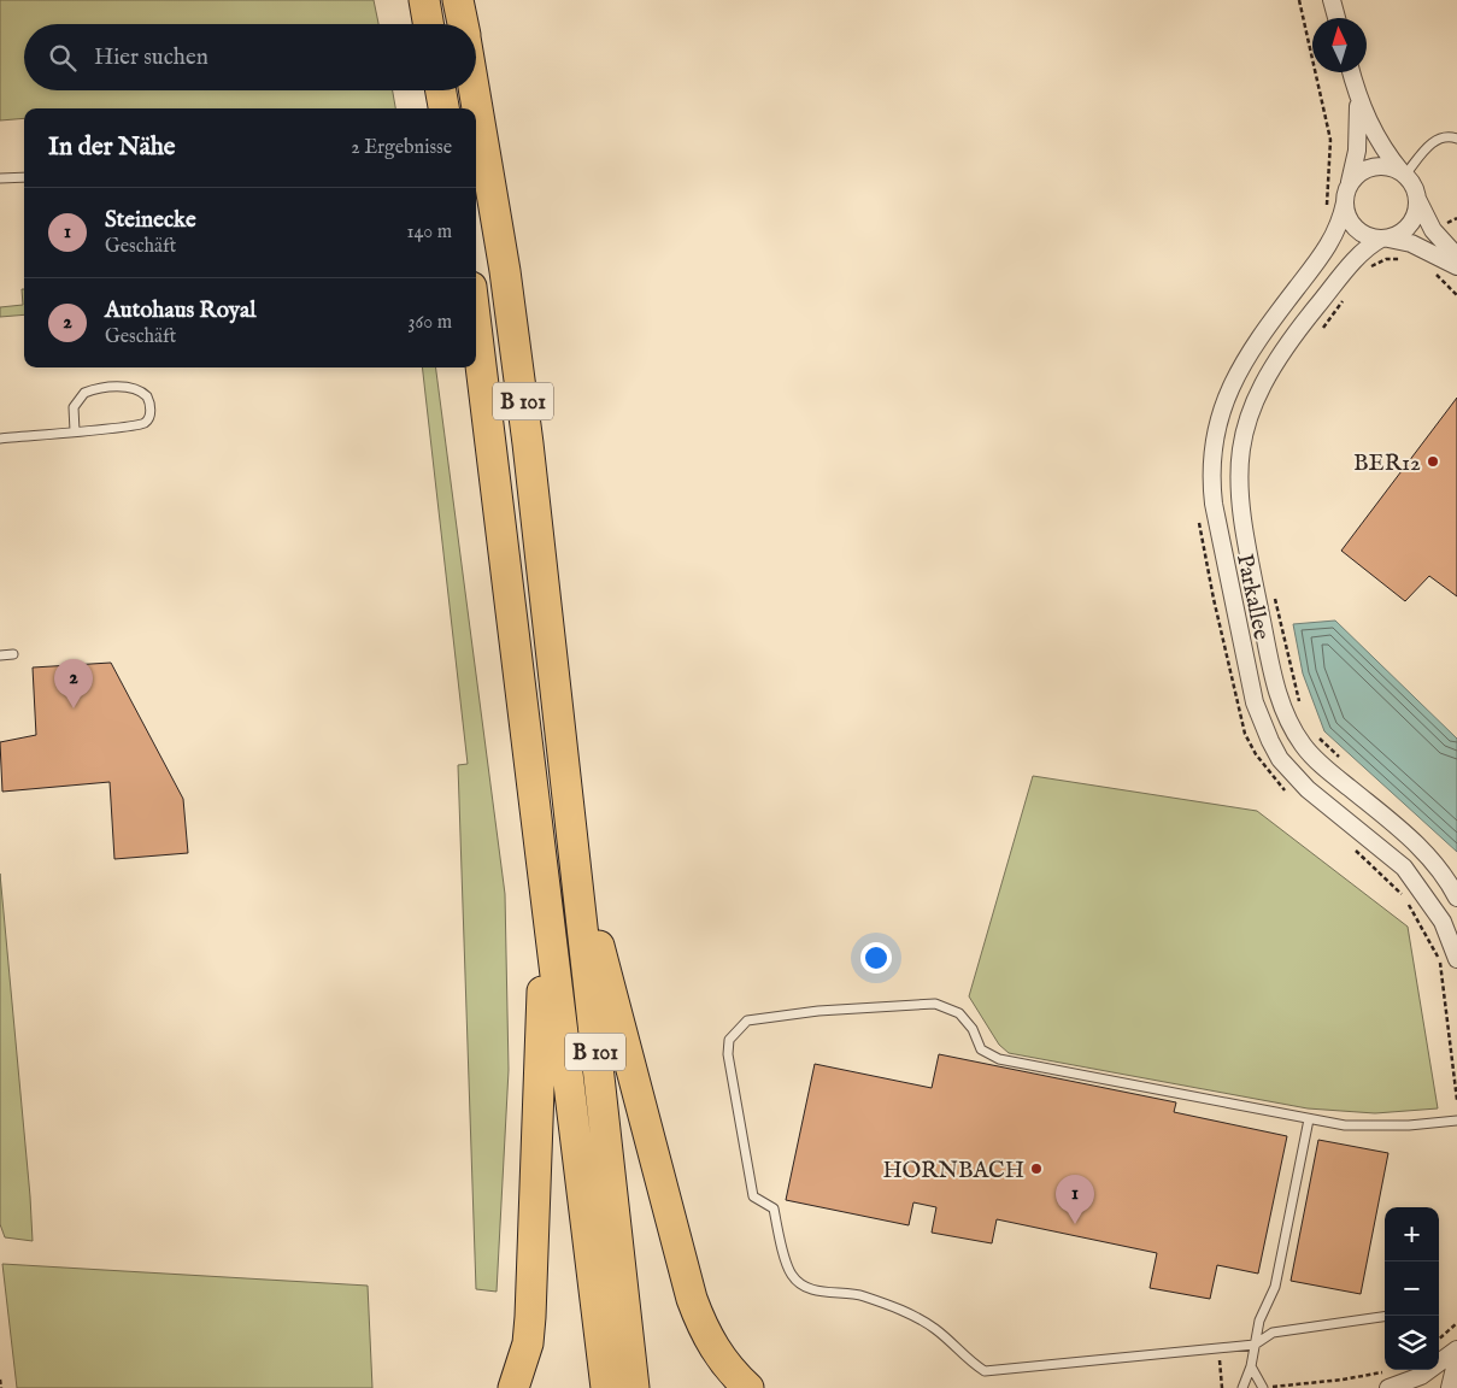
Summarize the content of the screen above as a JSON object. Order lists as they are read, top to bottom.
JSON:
{
  "streets": {
    "highway": ["B 101"],
    "street": ["Parkallee"]
  },
  "places": ["BER12", "HORNBACH"],
  "north": "top",
  "page": {
    "search": "Hier suchen",
    "heading": ["In der Nähe", "2 Ergebnisse"],
    "list": [
      {
        "mark": "1",
        "name": "Steinecke",
        "note": "Geschäft",
        "value": "140 m"
      },
      {
        "mark": "2",
        "name": "Autohaus Royal",
        "note": "Geschäft",
        "value": "360 m"
      }
    ],
    "pins": ["2", "1"],
    "map_buttons": ["+", "−"]
  }
}
